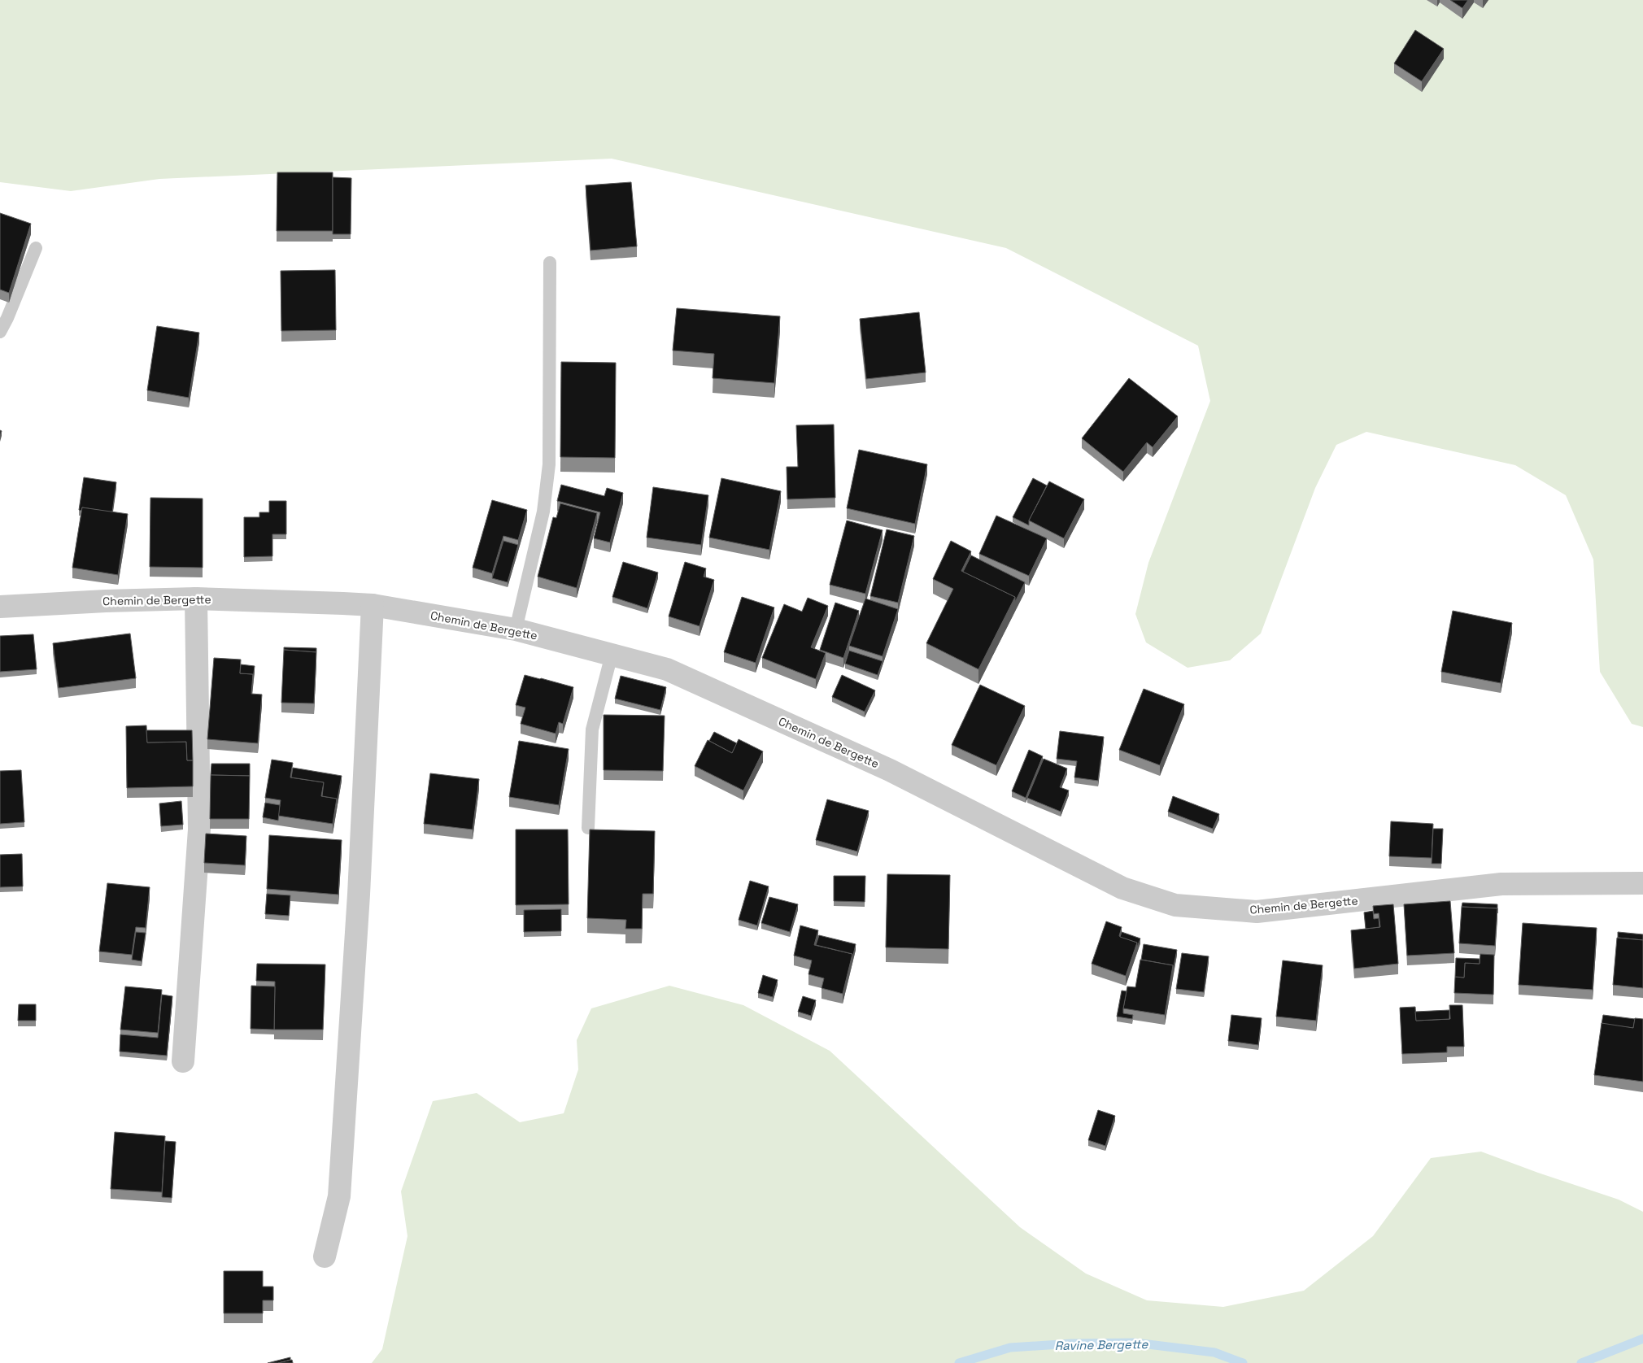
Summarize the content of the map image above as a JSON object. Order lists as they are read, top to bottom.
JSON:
{
  "streets": {
    "street": ["Chemin de Bergette"]
  },
  "water": ["Ravine Bergette"]
}
